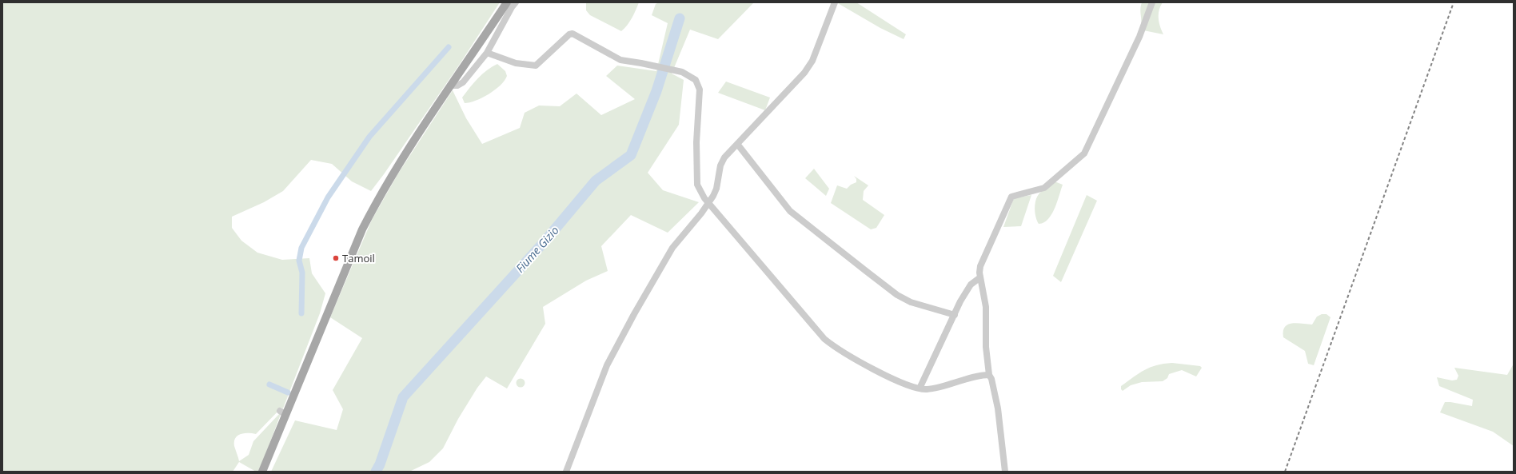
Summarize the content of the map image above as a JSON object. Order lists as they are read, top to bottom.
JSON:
{
  "water": ["Fiume Gizio"],
  "places": ["Tamoil"]
}
